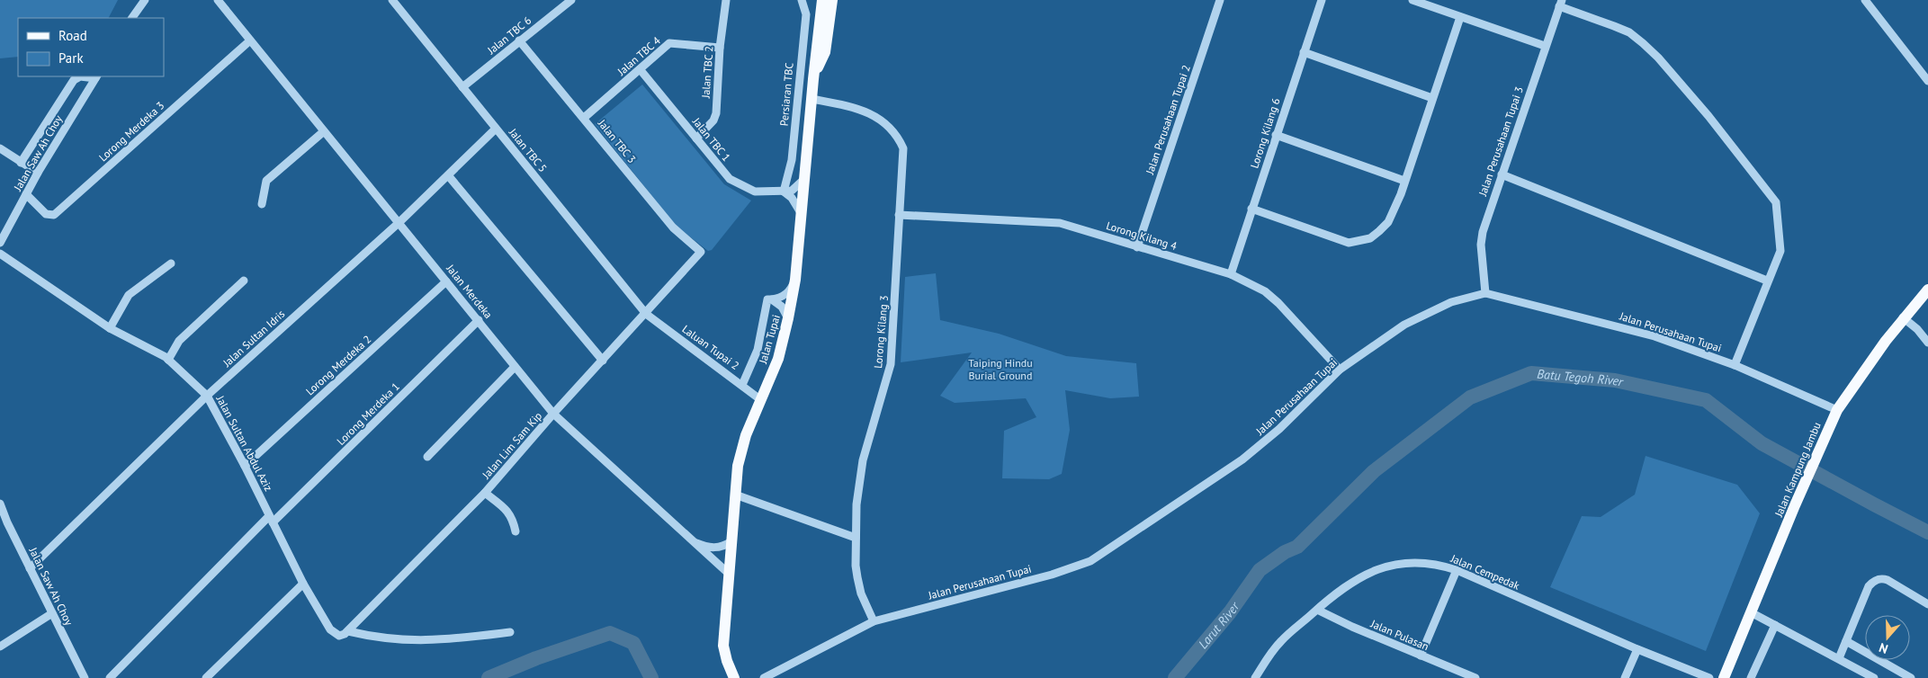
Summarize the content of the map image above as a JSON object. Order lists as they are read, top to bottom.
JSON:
{
  "streets": {
    "main road": ["Jalan Tupai", "Jalan Kampung Jambu"],
    "street": [
      "Jalan TBC 6",
      "Jalan TBC 4",
      "Jalan TBC 2",
      "Persiaran TBC",
      "Jalan Perusahaan Tupai 2",
      "Lorong Merdeka 3",
      "Lorong Kilang 6",
      "Jalan TBC 1",
      "Jalan TBC 3",
      "Jalan Perusahaan Tupai 3",
      "Jalan TBC 5",
      "Jalan Saw Ah Choy",
      "Lorong Kilang 4",
      "Jalan Merdeka",
      "Lorong Kilang 3",
      "Jalan Perusahaan Tupai",
      "Jalan Sultan Idris",
      "Laluan Tupai 2",
      "Lorong Merdeka 2",
      "Lorong Merdeka 1",
      "Jalan Sultan Abdul Aziz",
      "Jalan Lim Sam Kip",
      "Jalan Cempedak",
      "Jalan Pulasan"
    ]
  },
  "crossings": [
    ["Jalan TBC 6", "Jalan TBC 3"],
    ["Jalan TBC 6", "Jalan TBC 5"],
    ["Jalan TBC 4", "Jalan TBC 2"],
    ["Jalan TBC 4", "Jalan TBC 1"],
    ["Jalan TBC 4", "Jalan TBC 3"],
    ["Jalan TBC 2", "Jalan TBC 1"],
    ["Persiaran TBC", "Jalan TBC 1"],
    ["Jalan Perusahaan Tupai 2", "Lorong Kilang 4"],
    ["Lorong Merdeka 3", "Jalan Saw Ah Choy"],
    ["Lorong Merdeka 3", "Jalan Merdeka"],
    ["Lorong Kilang 6", "Lorong Kilang 4"],
    ["Jalan TBC 3", "Jalan Lim Sam Kip"],
    ["Jalan Perusahaan Tupai 3", "Jalan Perusahaan Tupai"],
    ["Jalan TBC 5", "Jalan Sultan Idris"],
    ["Jalan TBC 5", "Laluan Tupai 2"],
    ["Jalan TBC 5", "Jalan Lim Sam Kip"],
    ["Jalan Saw Ah Choy", "Jalan Sultan Idris"],
    ["Lorong Kilang 4", "Lorong Kilang 3"],
    ["Lorong Kilang 4", "Jalan Perusahaan Tupai"],
    ["Jalan Merdeka", "Jalan Sultan Idris"],
    ["Jalan Merdeka", "Jalan Tupai"],
    ["Jalan Merdeka", "Lorong Merdeka 2"],
    ["Jalan Merdeka", "Lorong Merdeka 1"],
    ["Jalan Merdeka", "Jalan Lim Sam Kip"],
    ["Lorong Kilang 3", "Jalan Perusahaan Tupai"],
    ["Lorong Kilang 3", "Jalan Tupai"],
    ["Jalan Perusahaan Tupai", "Jalan Kampung Jambu"],
    ["Jalan Sultan Idris", "Jalan Sultan Abdul Aziz"],
    ["Jalan Tupai", "Laluan Tupai 2"],
    ["Laluan Tupai 2", "Jalan Lim Sam Kip"],
    ["Lorong Merdeka 2", "Jalan Sultan Abdul Aziz"],
    ["Lorong Merdeka 1", "Jalan Sultan Abdul Aziz"],
    ["Jalan Sultan Abdul Aziz", "Jalan Lim Sam Kip"],
    ["Jalan Cempedak", "Jalan Pulasan"]
  ],
  "water": ["Batu Tegoh River", "Larut River"],
  "parks": ["Taiping Hindu Burial Ground"],
  "legend": ["Road", "Park"],
  "north": "bottom"
}
